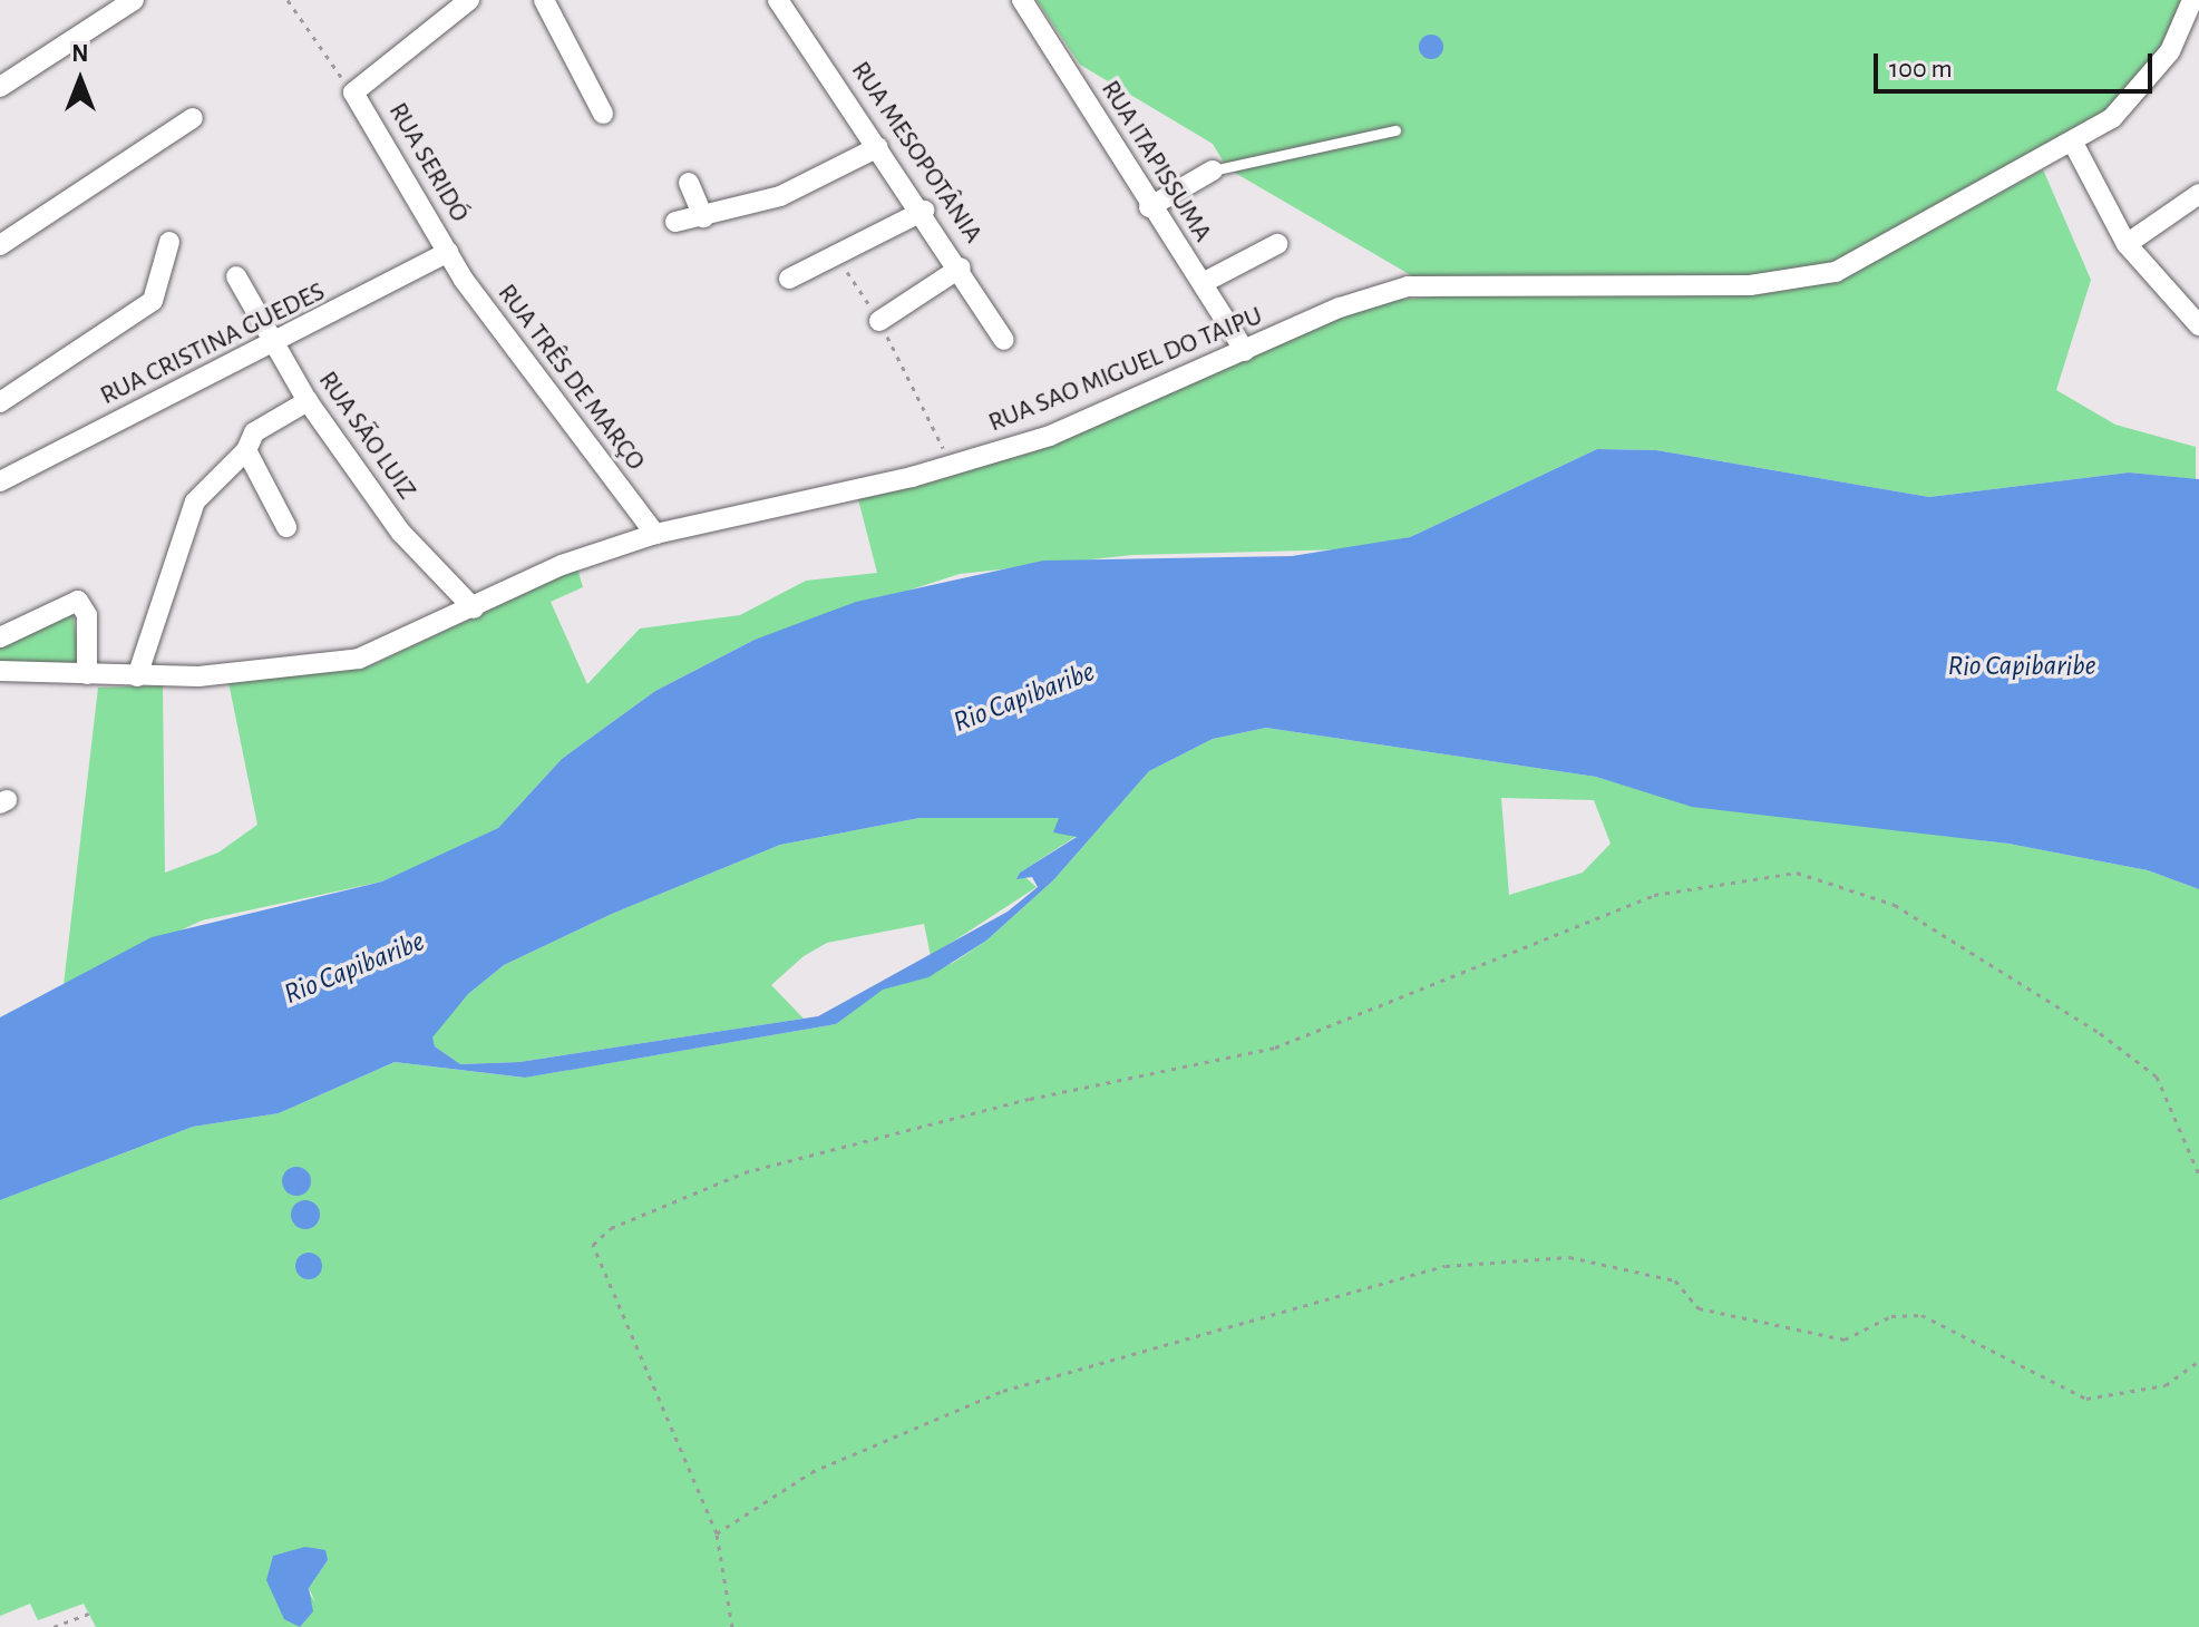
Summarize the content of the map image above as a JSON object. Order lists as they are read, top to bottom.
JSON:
{
  "streets": {
    "street": [
      "RUA MESOPOTÂNIA",
      "RUA ITAPISSUMA",
      "RUA SERIDÓ",
      "RUA CRISTINA GUEDES",
      "RUA SAO MIGUEL DO TAIPU",
      "RUA TRÊS DE MARÇO",
      "RUA SÃO LUIZ"
    ]
  },
  "crossings": [
    ["RUA ITAPISSUMA", "RUA SAO MIGUEL DO TAIPU"],
    ["RUA SERIDÓ", "RUA CRISTINA GUEDES"],
    ["RUA SERIDÓ", "RUA TRÊS DE MARÇO"],
    ["RUA CRISTINA GUEDES", "RUA TRÊS DE MARÇO"],
    ["RUA CRISTINA GUEDES", "RUA SÃO LUIZ"],
    ["RUA SAO MIGUEL DO TAIPU", "RUA TRÊS DE MARÇO"],
    ["RUA SAO MIGUEL DO TAIPU", "RUA SÃO LUIZ"]
  ],
  "water": ["Rio Capibaribe"],
  "scale_bar": "100 m",
  "north": "top"
}
